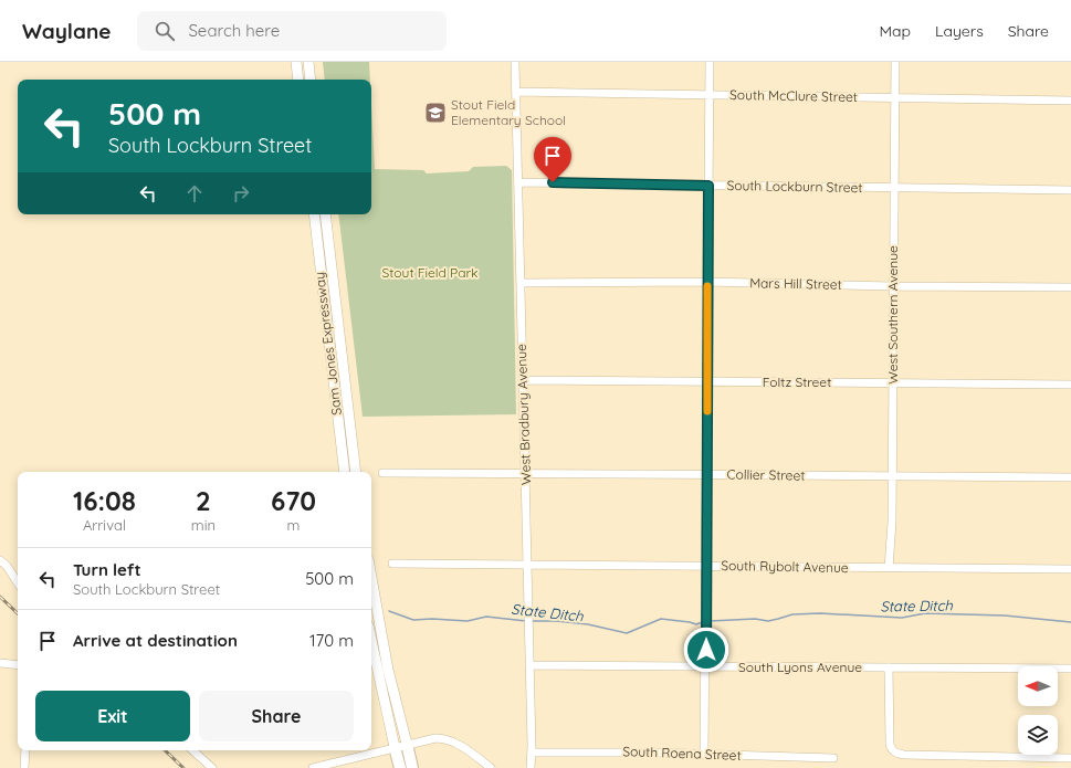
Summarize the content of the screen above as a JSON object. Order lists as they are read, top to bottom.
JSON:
{
  "streets": {
    "main road": ["Sam Jones Expressway"],
    "street": [
      "South McClure Street",
      "South Lockburn Street",
      "Mars Hill Street",
      "West Southern Avenue",
      "Foltz Street",
      "West Bradbury Avenue",
      "Collier Street",
      "South Rybolt Avenue",
      "South Lyons Avenue",
      "South Roena Street"
    ]
  },
  "crossings": [
    ["South McClure Street", "West Southern Avenue"],
    ["South McClure Street", "West Bradbury Avenue"],
    ["South Lockburn Street", "West Southern Avenue"],
    ["South Lockburn Street", "West Bradbury Avenue"],
    ["Mars Hill Street", "West Southern Avenue"],
    ["Mars Hill Street", "West Bradbury Avenue"],
    ["West Southern Avenue", "Foltz Street"],
    ["West Southern Avenue", "Collier Street"],
    ["West Southern Avenue", "South Rybolt Avenue"],
    ["Foltz Street", "West Bradbury Avenue"],
    ["West Bradbury Avenue", "Collier Street"],
    ["West Bradbury Avenue", "South Rybolt Avenue"],
    ["West Bradbury Avenue", "South Lyons Avenue"],
    ["West Bradbury Avenue", "South Roena Street"]
  ],
  "water": ["State Ditch"],
  "parks": ["Stout Field Park"],
  "places": {
    "school or university": ["Stout Field Elementary School"]
  },
  "north": "left",
  "page": {
    "header": "Waylane",
    "search": "Search here",
    "nav": ["Map", "Layers", "Share"],
    "turn": ["500 m", "South Lockburn Street"],
    "eta": [
      "16:08",
      "Arrival",
      "2",
      "min",
      "670",
      "m"
    ],
    "list": [
      {
        "name": "Turn left",
        "note": "South Lockburn Street",
        "value": "500 m"
      },
      {
        "name": "Arrive at destination",
        "value": "170 m"
      }
    ],
    "buttons": ["Exit", "Share"]
  }
}
